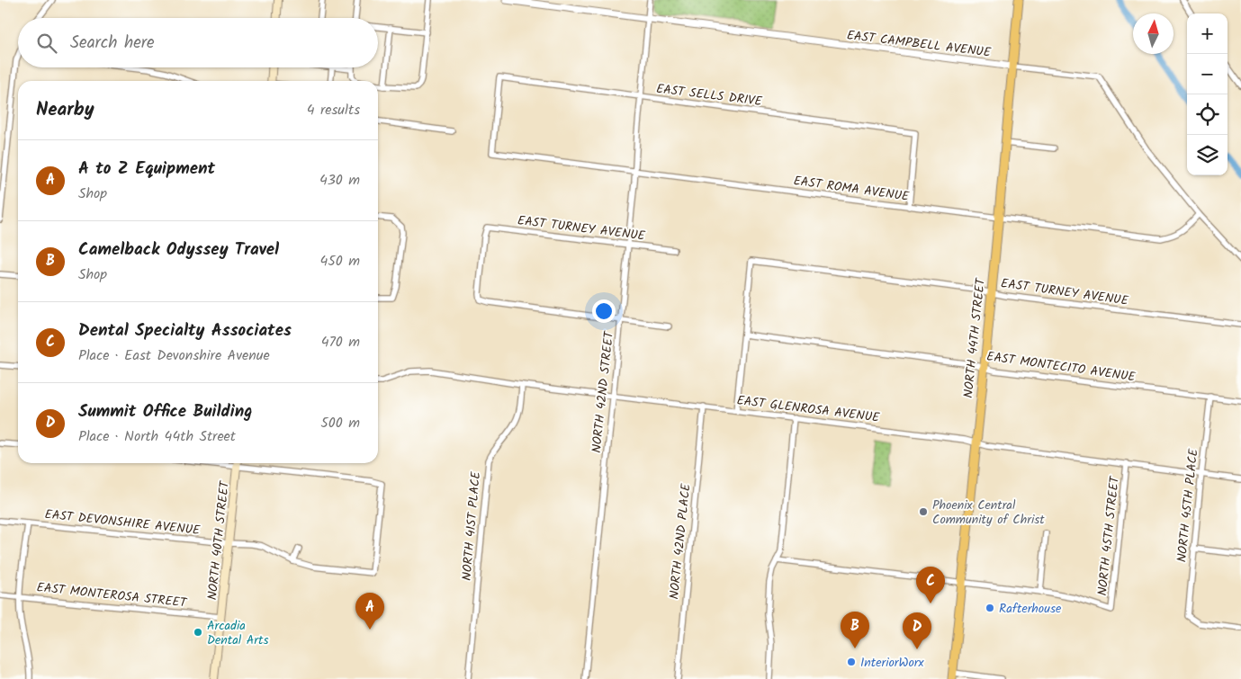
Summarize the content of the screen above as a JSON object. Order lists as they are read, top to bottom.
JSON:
{
  "streets": {
    "main road": ["NORTH 44TH STREET", "NORTH 40TH STREET"],
    "street": [
      "EAST CAMPBELL AVENUE",
      "EAST SELLS DRIVE",
      "EAST ROMA AVENUE",
      "EAST TURNEY AVENUE",
      "EAST MONTECITO AVENUE",
      "NORTH 42ND STREET",
      "EAST GLENROSA AVENUE",
      "NORTH 45TH PLACE",
      "EAST DEVONSHIRE AVENUE",
      "NORTH 41ST PLACE",
      "NORTH 45TH STREET",
      "NORTH 42ND PLACE",
      "EAST MONTEROSA STREET"
    ]
  },
  "crossings": [
    ["EAST CAMPBELL AVENUE", "EAST ROMA AVENUE"],
    ["EAST CAMPBELL AVENUE", "NORTH 44TH STREET"],
    ["EAST CAMPBELL AVENUE", "NORTH 42ND STREET"],
    ["EAST SELLS DRIVE", "EAST ROMA AVENUE"],
    ["EAST SELLS DRIVE", "NORTH 42ND STREET"],
    ["EAST ROMA AVENUE", "NORTH 44TH STREET"],
    ["EAST ROMA AVENUE", "NORTH 42ND STREET"],
    ["EAST TURNEY AVENUE", "NORTH 44TH STREET"],
    ["EAST TURNEY AVENUE", "EAST MONTECITO AVENUE"],
    ["EAST TURNEY AVENUE", "NORTH 42ND STREET"],
    ["NORTH 44TH STREET", "EAST MONTECITO AVENUE"],
    ["NORTH 44TH STREET", "EAST GLENROSA AVENUE"],
    ["EAST MONTECITO AVENUE", "NORTH 45TH PLACE"],
    ["NORTH 42ND STREET", "EAST GLENROSA AVENUE"],
    ["EAST GLENROSA AVENUE", "NORTH 45TH PLACE"],
    ["EAST GLENROSA AVENUE", "NORTH 41ST PLACE"],
    ["EAST GLENROSA AVENUE", "NORTH 45TH STREET"],
    ["EAST GLENROSA AVENUE", "NORTH 42ND PLACE"],
    ["EAST DEVONSHIRE AVENUE", "NORTH 40TH STREET"],
    ["NORTH 40TH STREET", "EAST MONTEROSA STREET"]
  ],
  "places": [
    "Phoenix Central Community of Christ",
    "Rafterhouse",
    "Arcadia Dental Arts",
    "InteriorWorx"
  ],
  "north": "top",
  "page": {
    "map_buttons": ["+", "−"],
    "search": "Search here",
    "heading": ["Nearby", "4 results"],
    "list": [
      {
        "mark": "A",
        "name": "A to Z Equipment",
        "note": "Shop",
        "value": "430 m"
      },
      {
        "mark": "B",
        "name": "Camelback Odyssey Travel",
        "note": "Shop",
        "value": "450 m"
      },
      {
        "mark": "C",
        "name": "Dental Specialty Associates",
        "note": "Place · East Devonshire Avenue",
        "value": "470 m"
      },
      {
        "mark": "D",
        "name": "Summit Office Building",
        "note": "Place · North 44th Street",
        "value": "500 m"
      }
    ],
    "pins": [
      "C",
      "A",
      "B",
      "D"
    ]
  }
}
